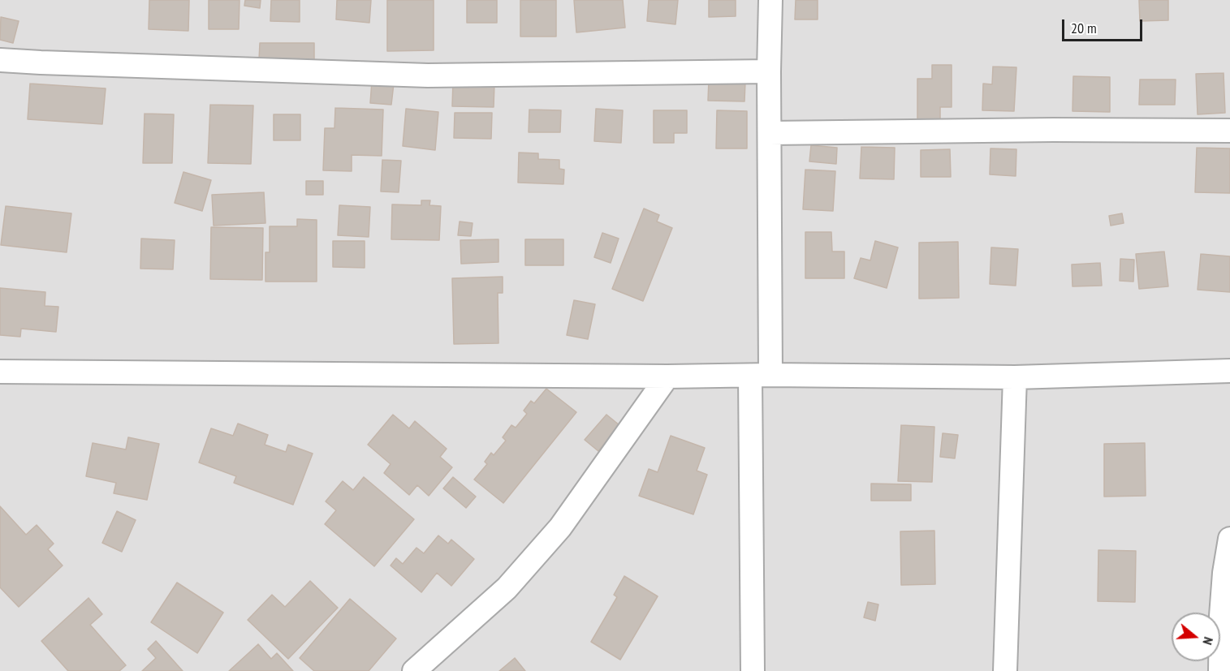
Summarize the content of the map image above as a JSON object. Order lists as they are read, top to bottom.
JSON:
{
  "scale_bar": "20 m",
  "north": "right"
}
